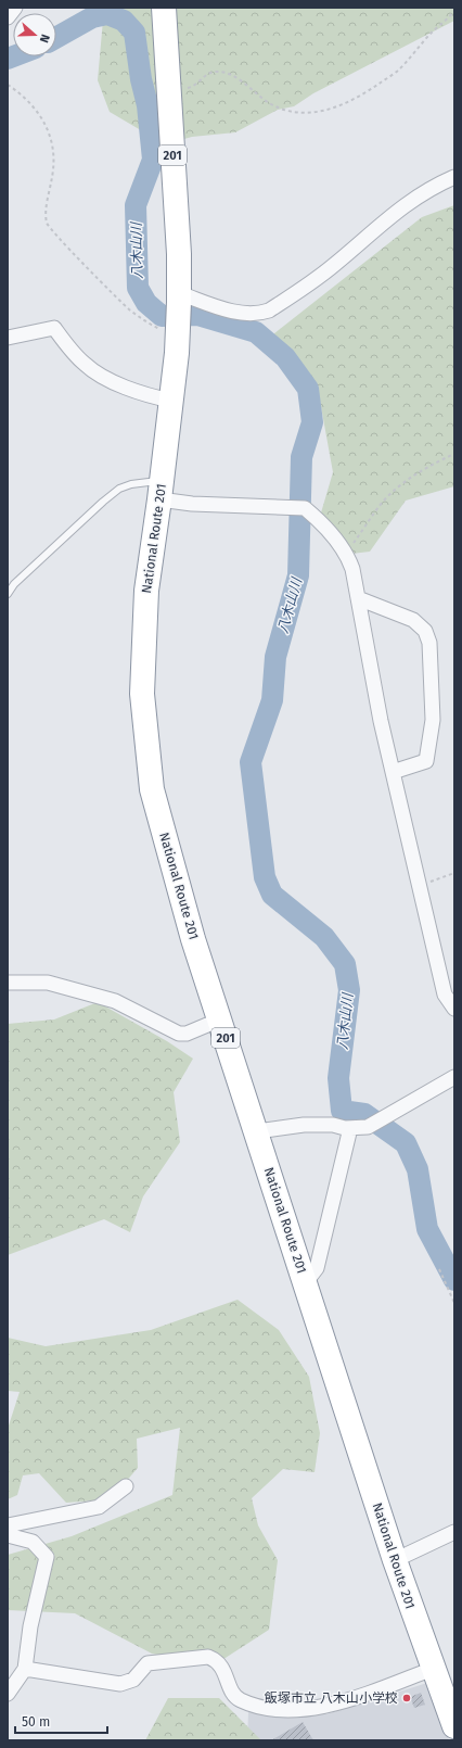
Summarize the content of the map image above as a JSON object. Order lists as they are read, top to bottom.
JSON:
{
  "streets": {
    "highway": ["201", "National Route 201"]
  },
  "water": ["八木山川"],
  "places": ["飯塚市立 八木山小学校"],
  "scale_bar": "50 m",
  "north": "right"
}
